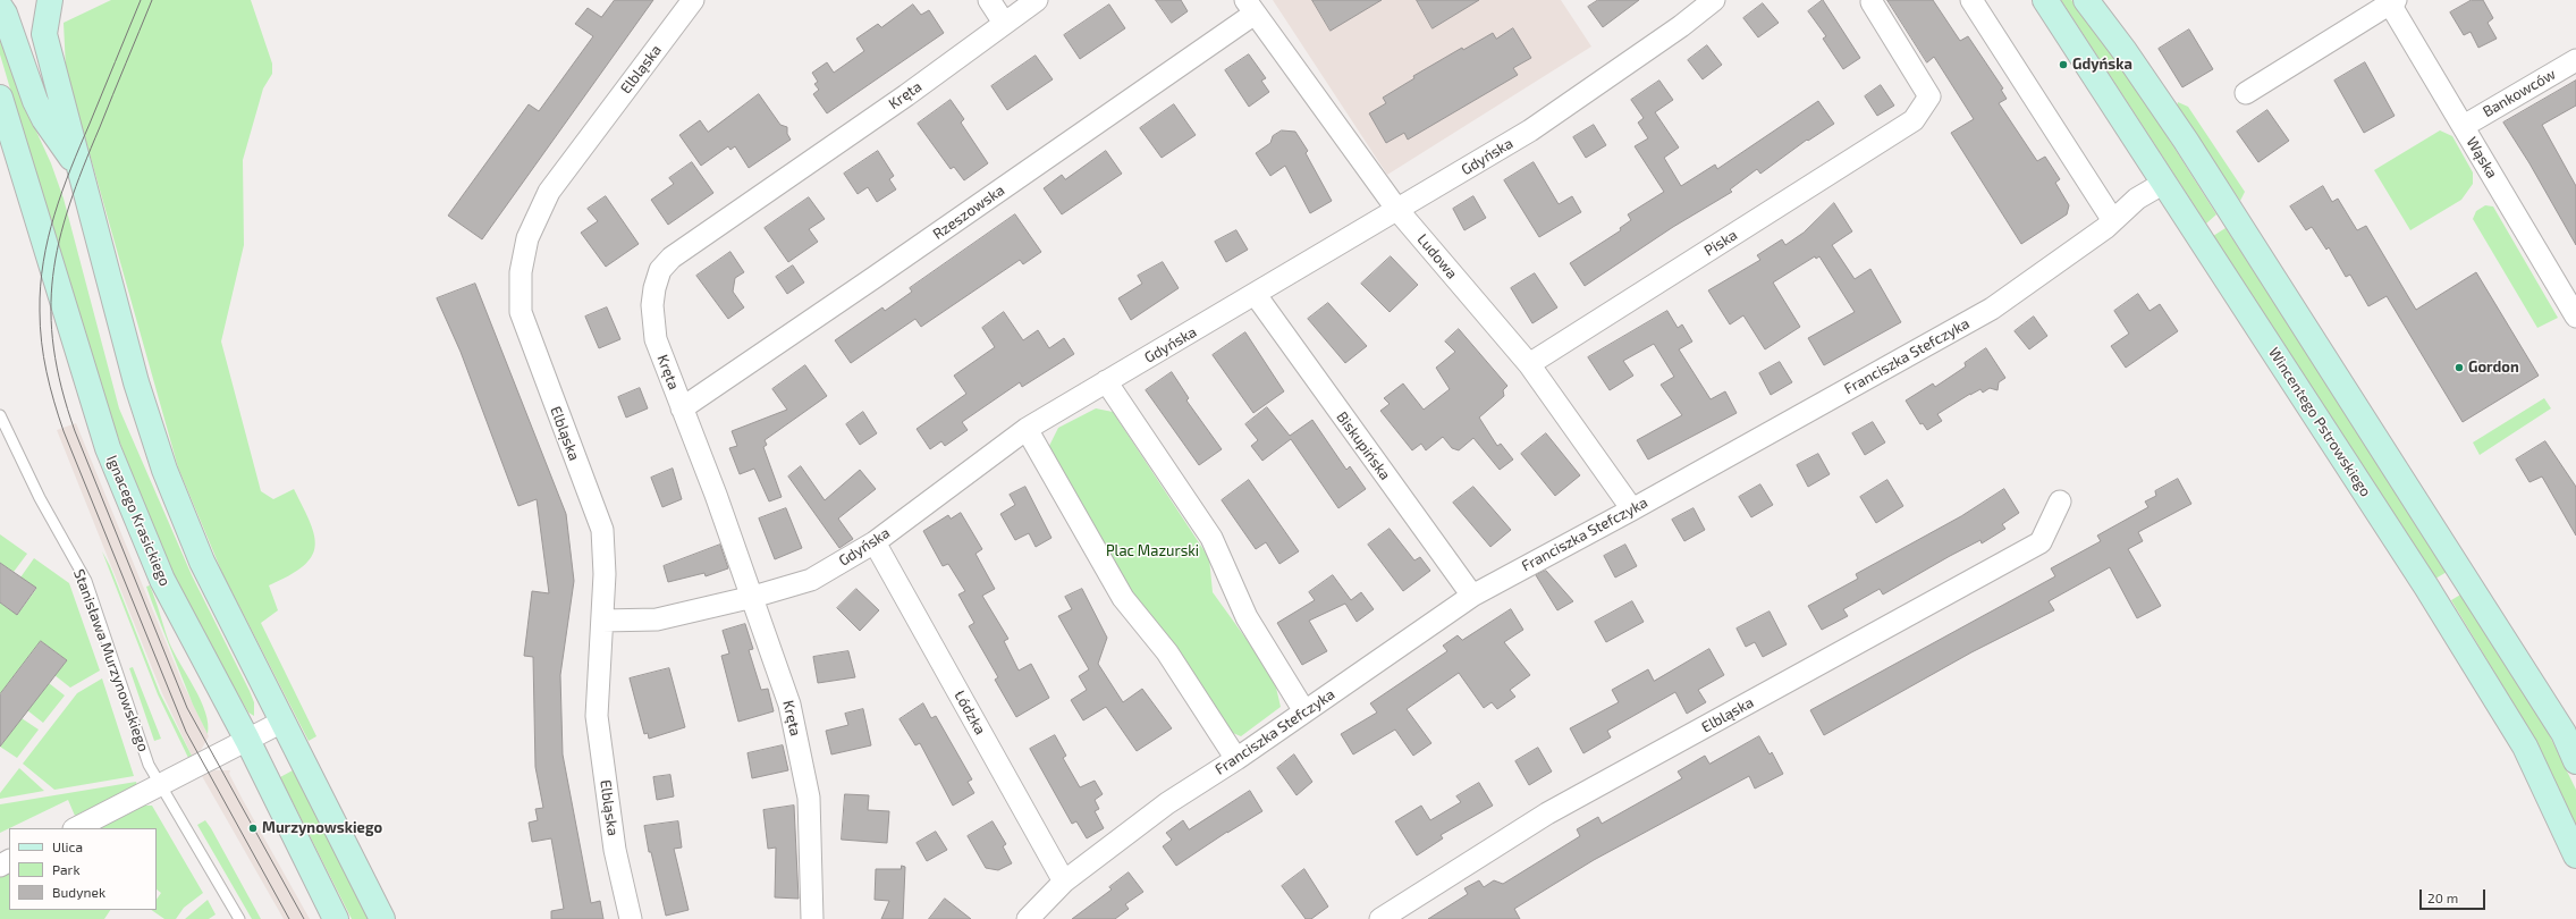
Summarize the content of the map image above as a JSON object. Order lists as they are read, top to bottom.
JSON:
{
  "streets": {
    "main road": ["Wincentego Pstrowskiego", "Ignacego Krasickiego"],
    "street": [
      "Elbląska",
      "Bankowców",
      "Kręta",
      "Gdyńska",
      "Wąska",
      "Rzeszowska",
      "Piska",
      "Ludowa",
      "Franciszka Stefczyka",
      "Biskupińska",
      "Łódzka"
    ],
    "lane": ["Stanisława Murzynowskiego"]
  },
  "crossings": [
    ["Elbląska", "Gdyńska"],
    ["Bankowców", "Wąska"],
    ["Kręta", "Gdyńska"],
    ["Kręta", "Rzeszowska"],
    ["Gdyńska", "Ludowa"],
    ["Gdyńska", "Biskupińska"],
    ["Gdyńska", "Łódzka"],
    ["Rzeszowska", "Ludowa"],
    ["Piska", "Ludowa"],
    ["Ludowa", "Franciszka Stefczyka"],
    ["Franciszka Stefczyka", "Wincentego Pstrowskiego"],
    ["Franciszka Stefczyka", "Biskupińska"],
    ["Franciszka Stefczyka", "Łódzka"]
  ],
  "parks": ["Plac Mazurski"],
  "places": ["Gdyńska", "Gordon", "Murzynowskiego"],
  "legend": ["Ulica", "Park", "Budynek"],
  "scale_bar": "20 m"
}
